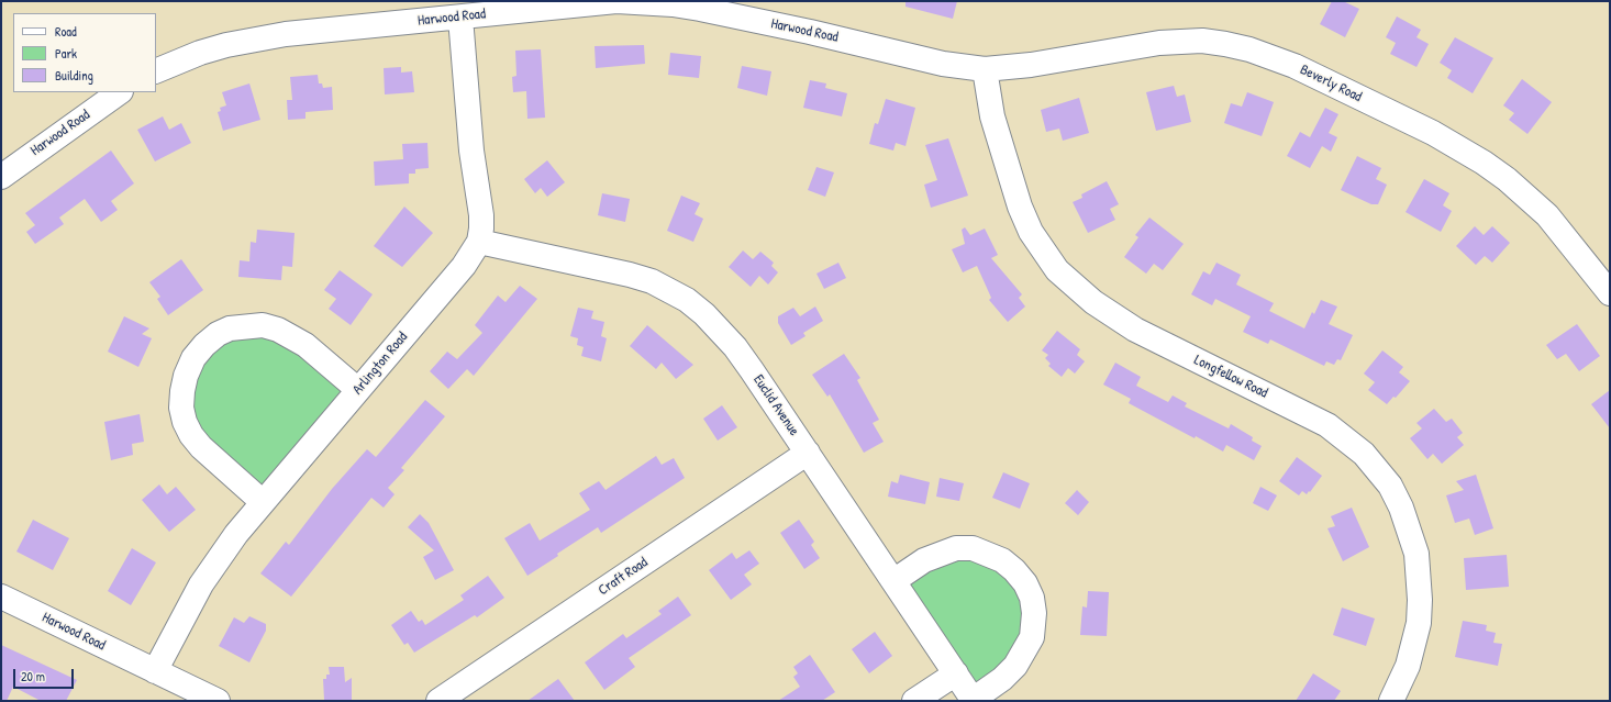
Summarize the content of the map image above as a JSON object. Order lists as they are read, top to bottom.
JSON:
{
  "streets": {
    "street": [
      "Harwood Road",
      "Beverly Road",
      "Arlington Road",
      "Longfellow Road",
      "Euclid Avenue",
      "Craft Road"
    ]
  },
  "crossings": [
    ["Harwood Road", "Beverly Road"],
    ["Harwood Road", "Arlington Road"],
    ["Harwood Road", "Longfellow Road"],
    ["Beverly Road", "Longfellow Road"],
    ["Arlington Road", "Euclid Avenue"],
    ["Euclid Avenue", "Craft Road"]
  ],
  "legend": ["Road", "Park", "Building"],
  "scale_bar": "20 m"
}
